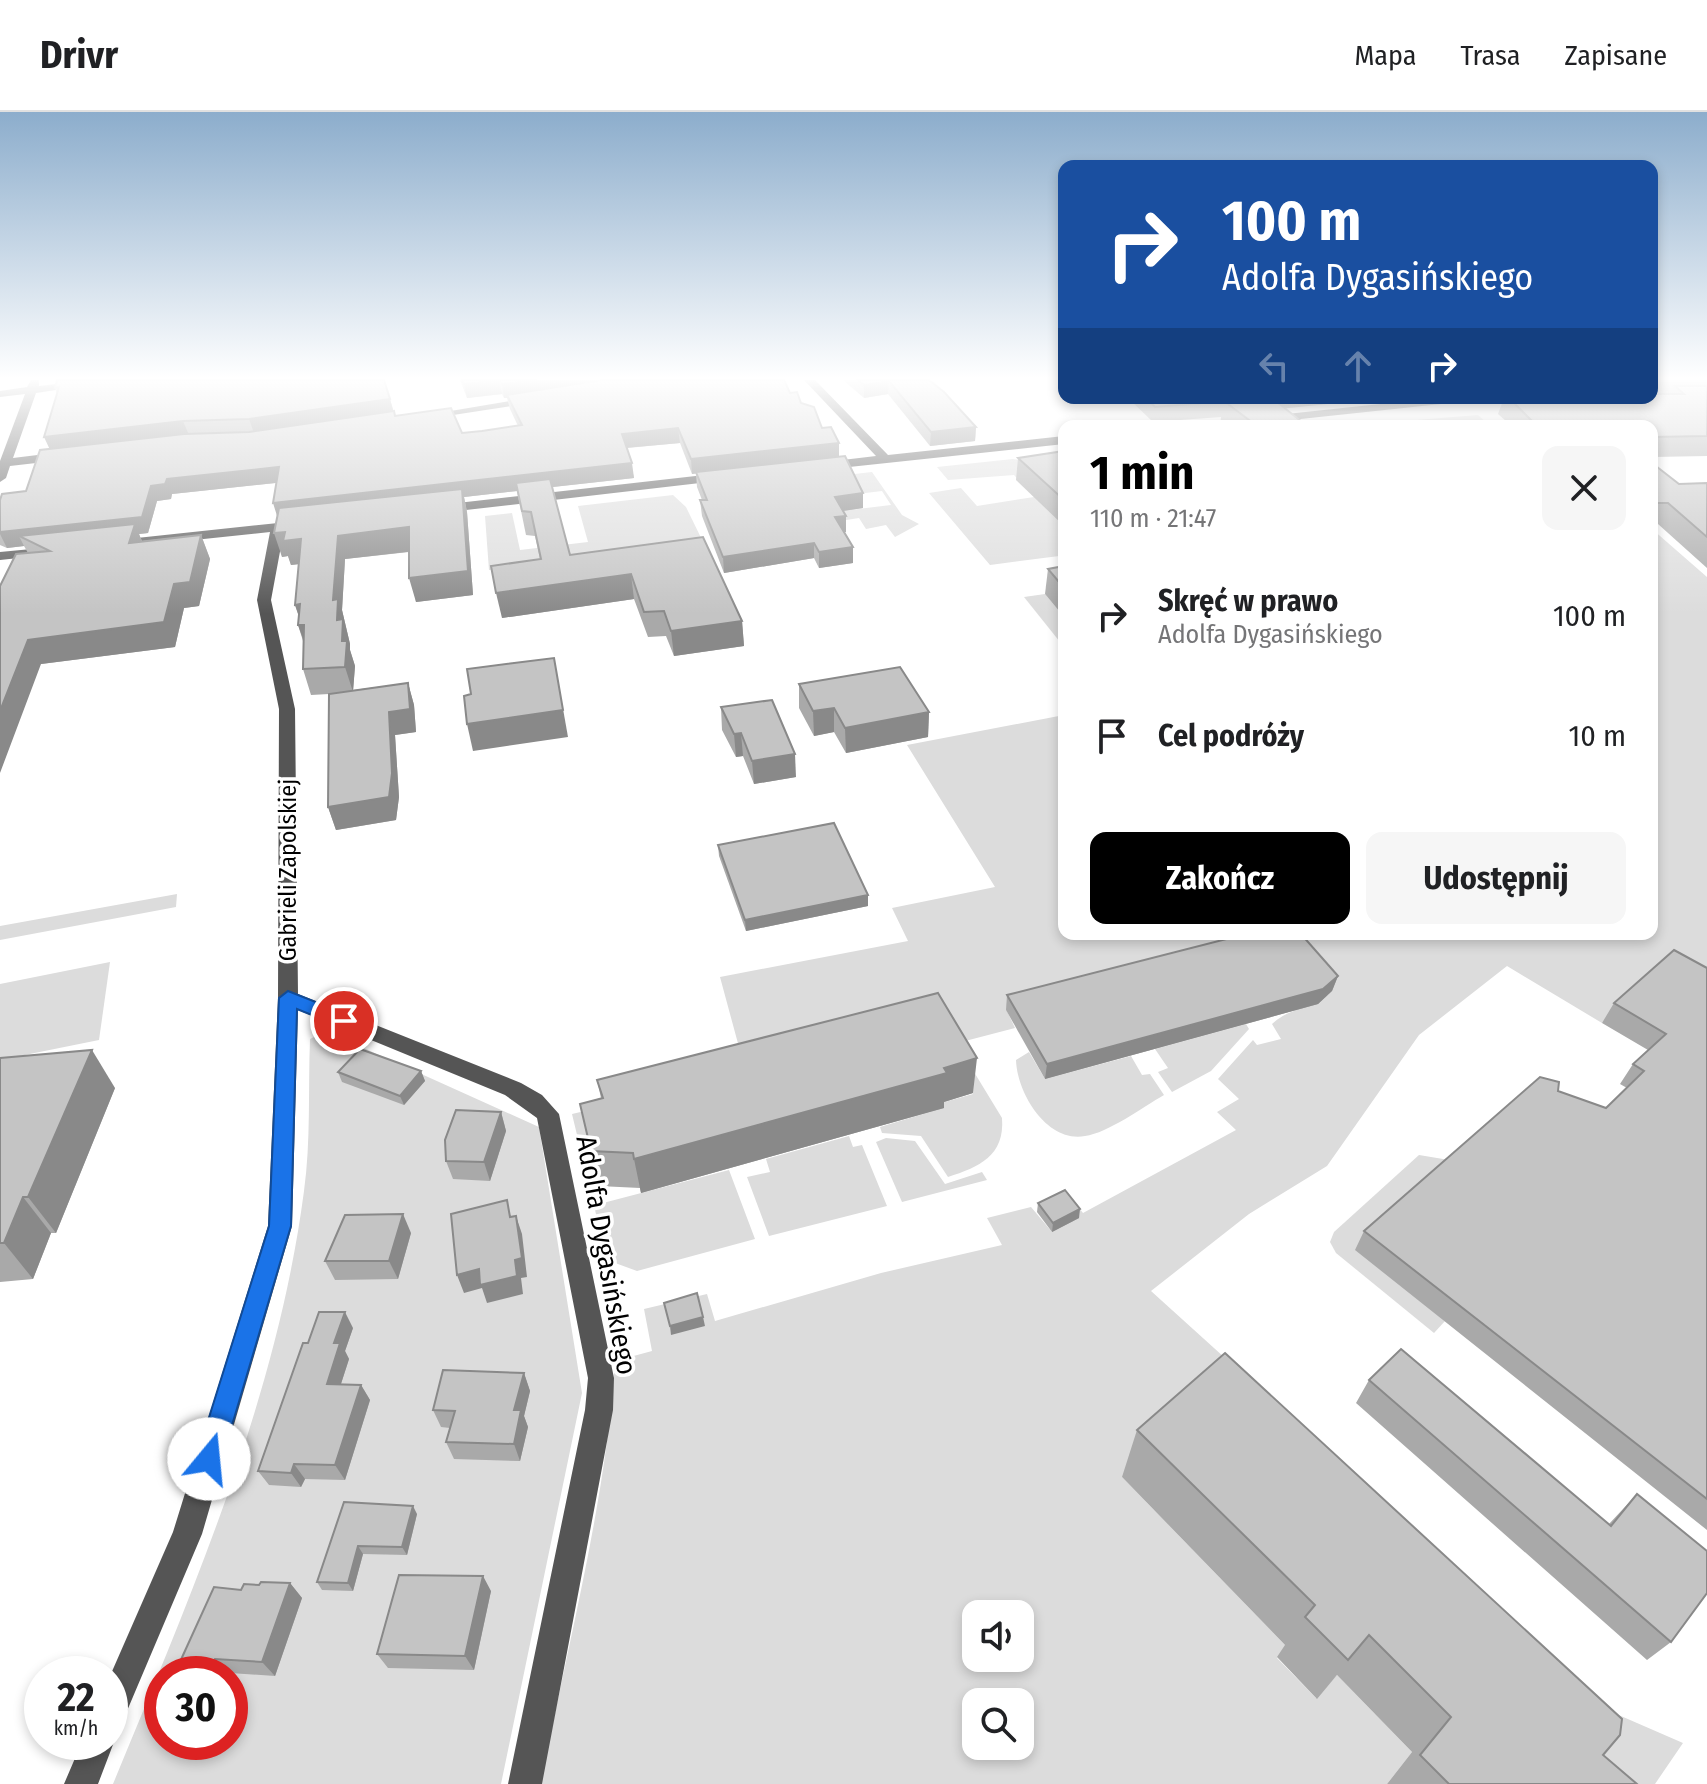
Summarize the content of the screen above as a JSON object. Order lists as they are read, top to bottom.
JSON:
{
  "streets": {
    "street": ["Gabrieli Zapolskiej", "Adolfa Dygasińskiego"]
  },
  "crossings": [
    ["Gabrieli Zapolskiej", "Adolfa Dygasińskiego"]
  ],
  "page": {
    "header": "Drivr",
    "nav": ["Mapa", "Trasa", "Zapisane"],
    "turn": ["100 m", "Adolfa Dygasińskiego"],
    "heading": ["1 min", "110 m · 21:47"],
    "list": [
      {
        "name": "Skręć w prawo",
        "note": "Adolfa Dygasińskiego",
        "value": "100 m"
      },
      {
        "name": "Cel podróży",
        "value": "10 m"
      }
    ],
    "buttons": ["Zakończ", "Udostępnij"],
    "speed": "22 km/h",
    "limit": "30"
  }
}
